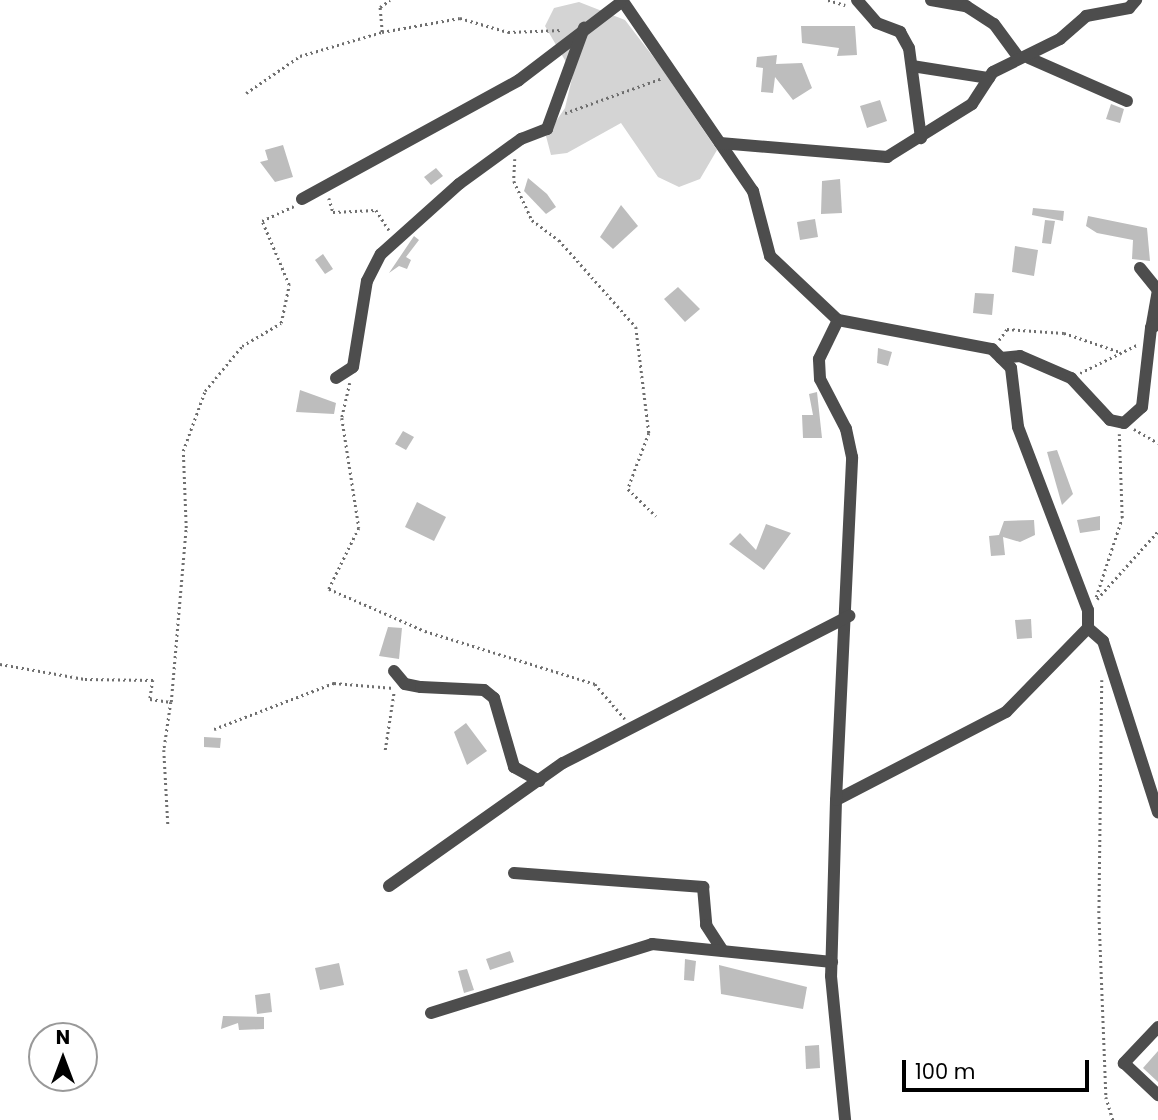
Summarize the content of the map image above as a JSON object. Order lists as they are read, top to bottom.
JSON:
{
  "scale_bar": "100 m",
  "north": "top"
}
